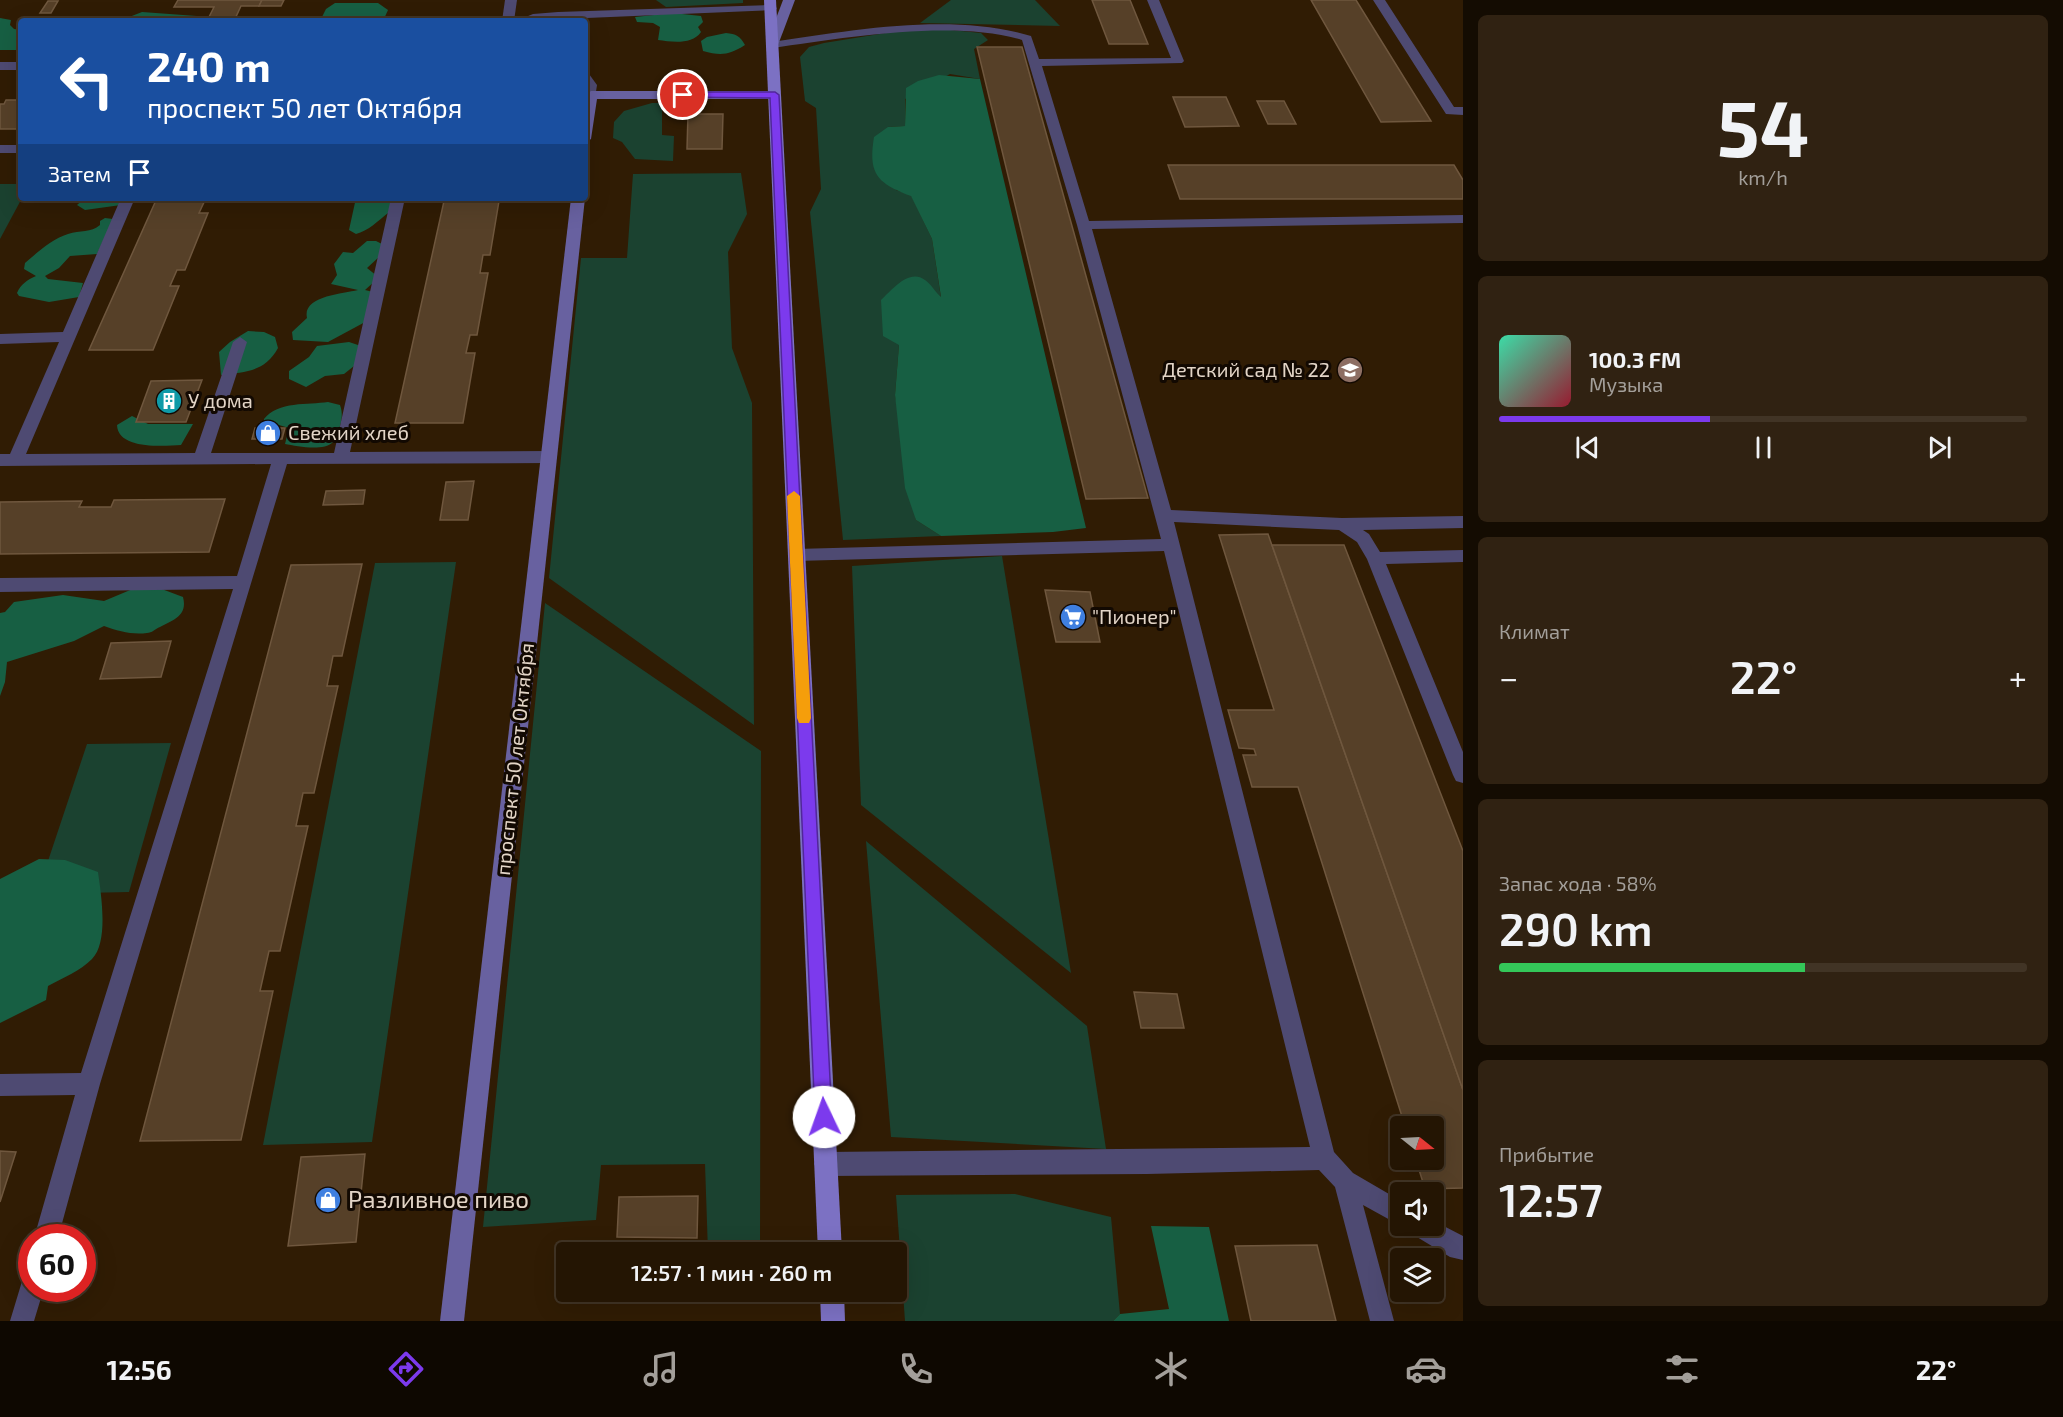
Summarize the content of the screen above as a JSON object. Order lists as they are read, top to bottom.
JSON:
{
  "streets": {
    "street": ["проспект 50 лет Октября"]
  },
  "places": {
    "school or university": ["Детский сад № 22"],
    "building": ["У дома"],
    "shop": ["Свежий хлеб", "Разливное пиво"],
    "supermarket": ["\"Пионер\""]
  },
  "north": "right",
  "page": {
    "tile": [
      ["54", "km/h"],
      "Климат",
      ["Запас хода · 58%", "290 km"],
      ["Прибытие", "12:57"]
    ],
    "turn": ["240 m", "проспект 50 лет Октября"],
    "then": "Затем",
    "song": ["100.3 FM", "Музыка"],
    "heat": ["−", "22°", "+"],
    "limit": "60",
    "trip": "12:57 · 1 мин · 260 m",
    "tabs": ["12:56", "22°"]
  }
}
